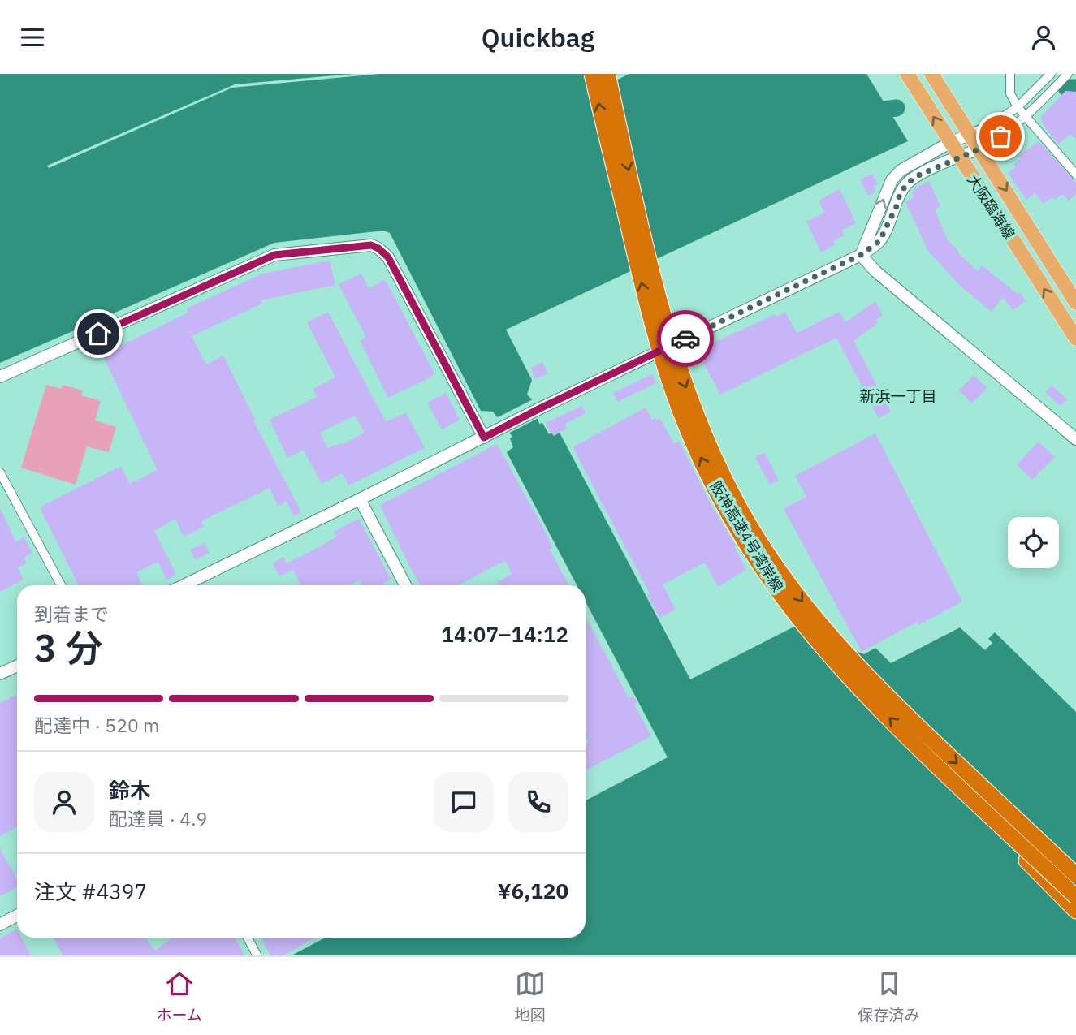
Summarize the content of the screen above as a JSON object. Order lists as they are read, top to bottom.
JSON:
{
  "streets": {
    "highway": ["阪神高速4号湾岸線"],
    "main road": ["大阪臨海線"]
  },
  "districts": ["新浜一丁目"],
  "page": {
    "header": "Quickbag",
    "heading": ["3 分", "到着まで", "14:07–14:12"],
    "panel": [
      "鈴木",
      "配達員 · 4.9",
      "注文 #4397",
      "¥6,120"
    ],
    "bar": "配達中 · 520 m",
    "tabs": ["ホーム", "地図", "保存済み"]
  }
}
